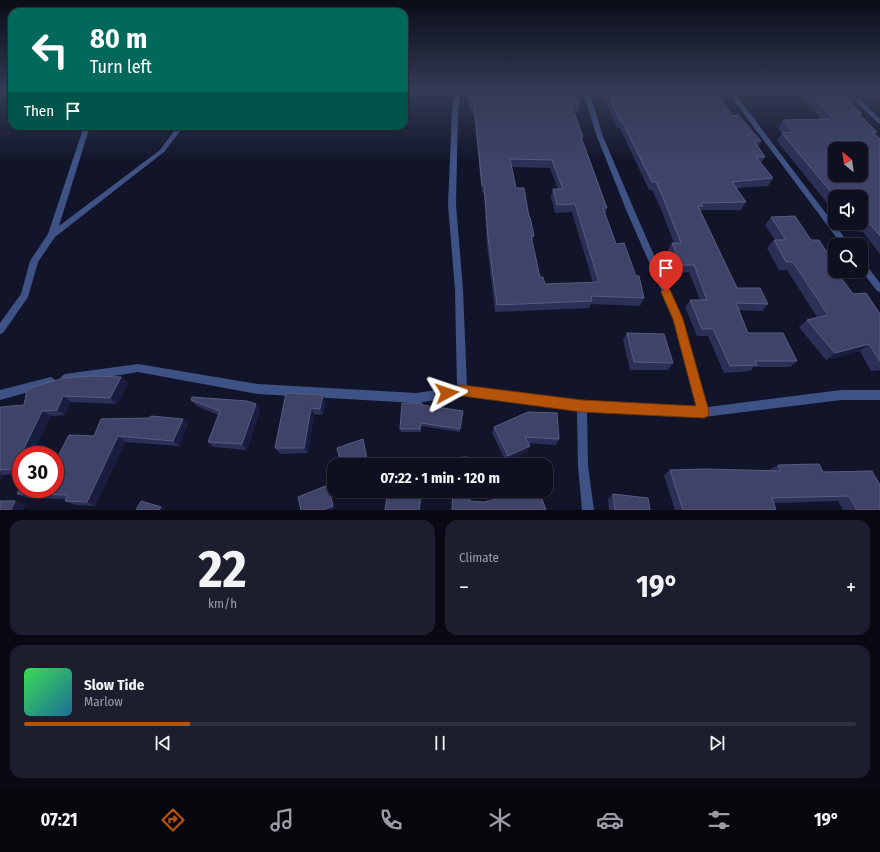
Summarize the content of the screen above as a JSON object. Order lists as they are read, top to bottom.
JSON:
{
  "north": "top left",
  "page": {
    "turn": ["80 m", "Turn left"],
    "then": "Then",
    "limit": "30",
    "trip": "07:22 · 1 min · 120 m",
    "tile": [
      ["22", "km/h"],
      "Climate"
    ],
    "heat": ["−", "19°", "+"],
    "song": ["Slow Tide", "Marlow"],
    "tabs": ["07:21", "19°"]
  }
}
